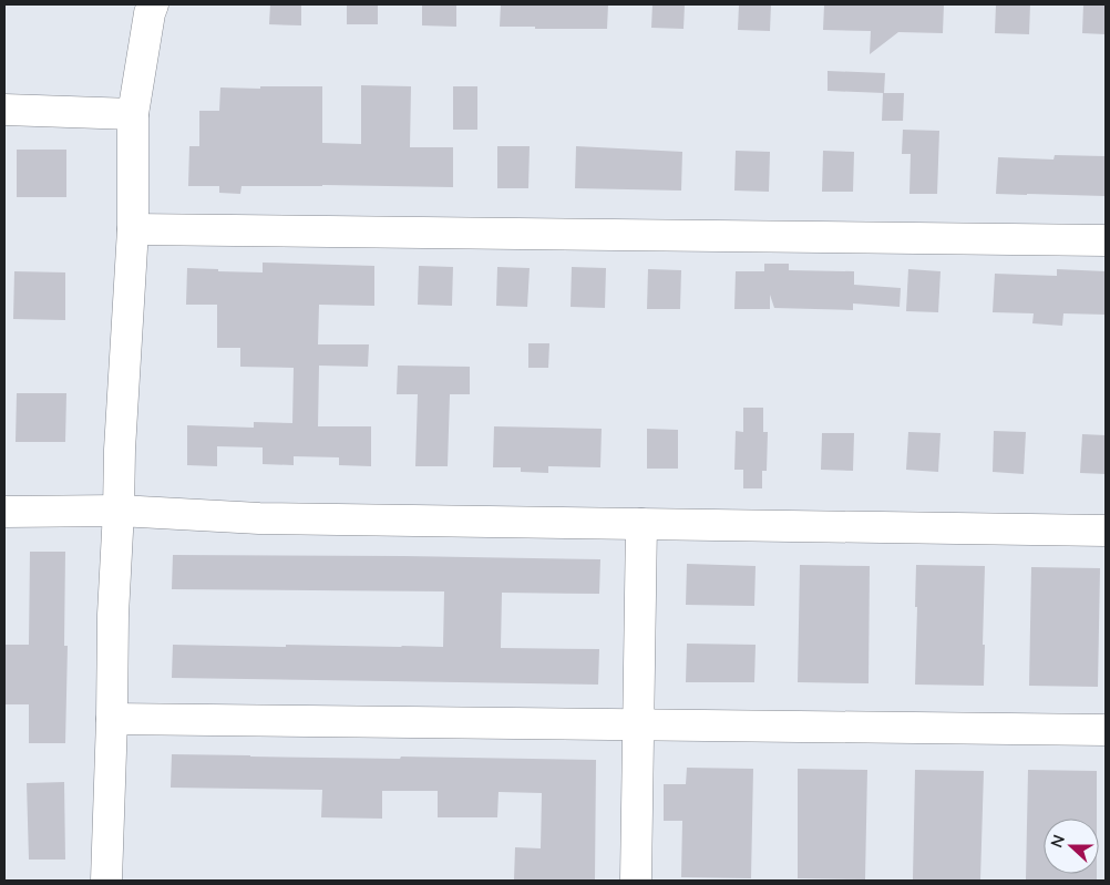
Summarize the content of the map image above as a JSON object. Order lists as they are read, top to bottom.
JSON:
{
  "north": "left"
}
